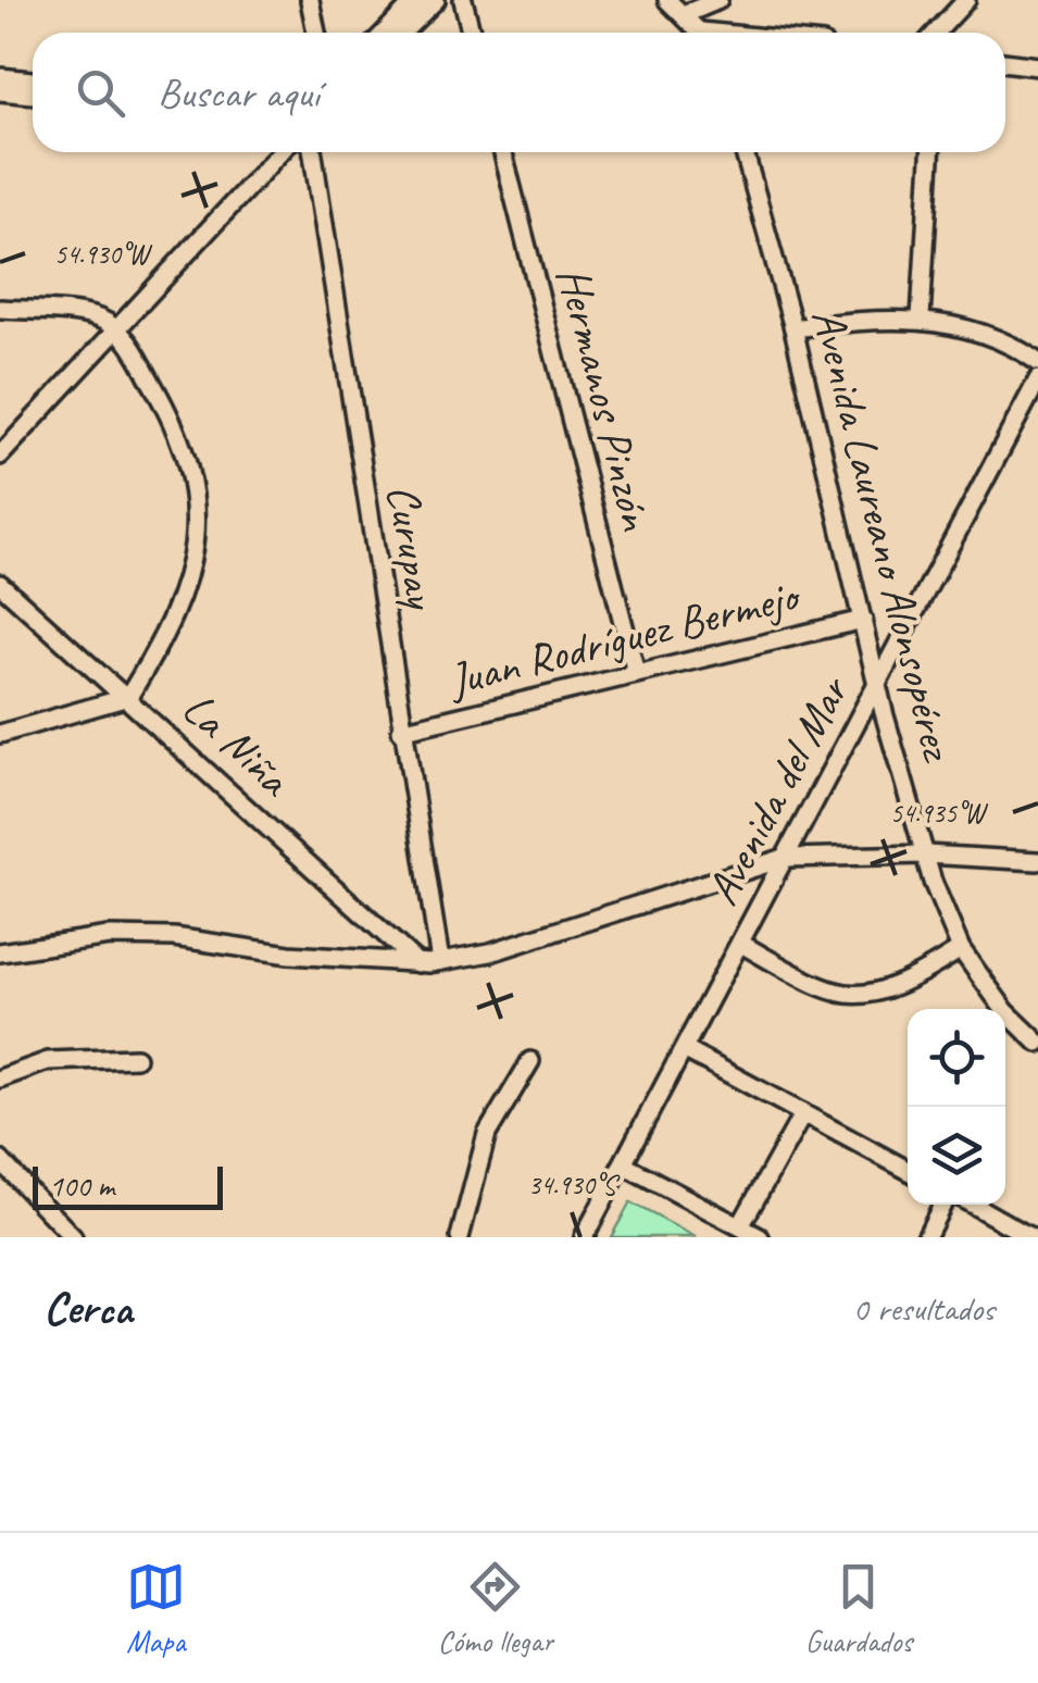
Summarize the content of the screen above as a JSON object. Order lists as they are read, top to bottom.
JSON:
{
  "streets": {
    "street": [
      "Hermanos Pinzón",
      "Avenida Laureano Alonsopérez",
      "Curupay",
      "Juan Rodríguez Bermejo",
      "La Niña",
      "Avenida del Mar"
    ]
  },
  "crossings": [
    ["Hermanos Pinzón", "Juan Rodríguez Bermejo"],
    ["Avenida Laureano Alonsopérez", "Juan Rodríguez Bermejo"],
    ["Avenida Laureano Alonsopérez", "Avenida del Mar"],
    ["Curupay", "Juan Rodríguez Bermejo"]
  ],
  "scale_bar": "100 m",
  "page": {
    "search": "Buscar aquí",
    "scale": "100 m",
    "heading": ["Cerca", "0 resultados"],
    "nav": ["Mapa", "Cómo llegar", "Guardados"]
  },
  "coordinates": ["54.930°W", "54.935°W", "34.930°S"]
}
